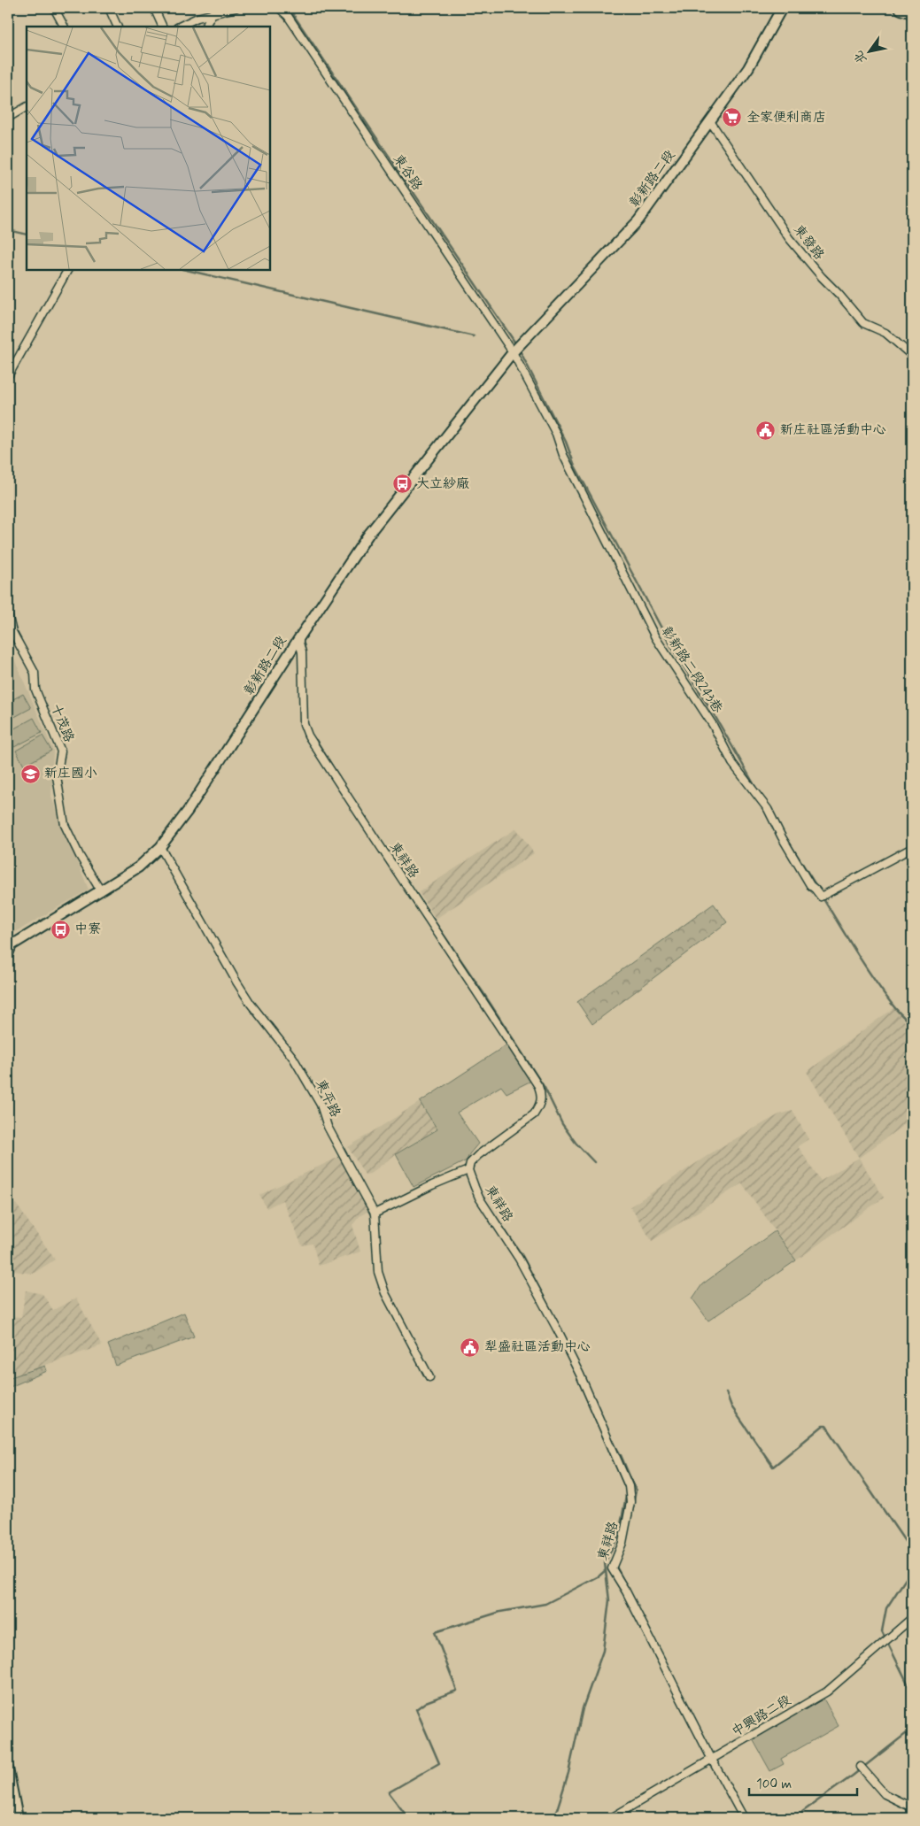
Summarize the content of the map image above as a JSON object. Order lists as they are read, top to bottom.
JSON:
{
  "streets": {
    "street": [
      "東谷路",
      "彰新路二段",
      "東發路",
      "彰新路二段243巷",
      "十茂路",
      "東祥路",
      "東平路",
      "中興路二段"
    ]
  },
  "crossings": [
    ["東谷路", "彰新路二段"],
    ["東谷路", "彰新路二段243巷"],
    ["彰新路二段", "東發路"],
    ["彰新路二段", "彰新路二段243巷"],
    ["彰新路二段", "十茂路"],
    ["彰新路二段", "東祥路"],
    ["彰新路二段", "東平路"],
    ["東祥路", "中興路二段"]
  ],
  "places": {
    "supermarket": ["全家便利商店"],
    "public building": ["新庄社區活動中心", "犁盛社區活動中心"],
    "bus stop": ["大立紗廠", "中寮"],
    "school or university": ["新庄國小"]
  },
  "scale_bar": "100 m",
  "north": "bottom left"
}
